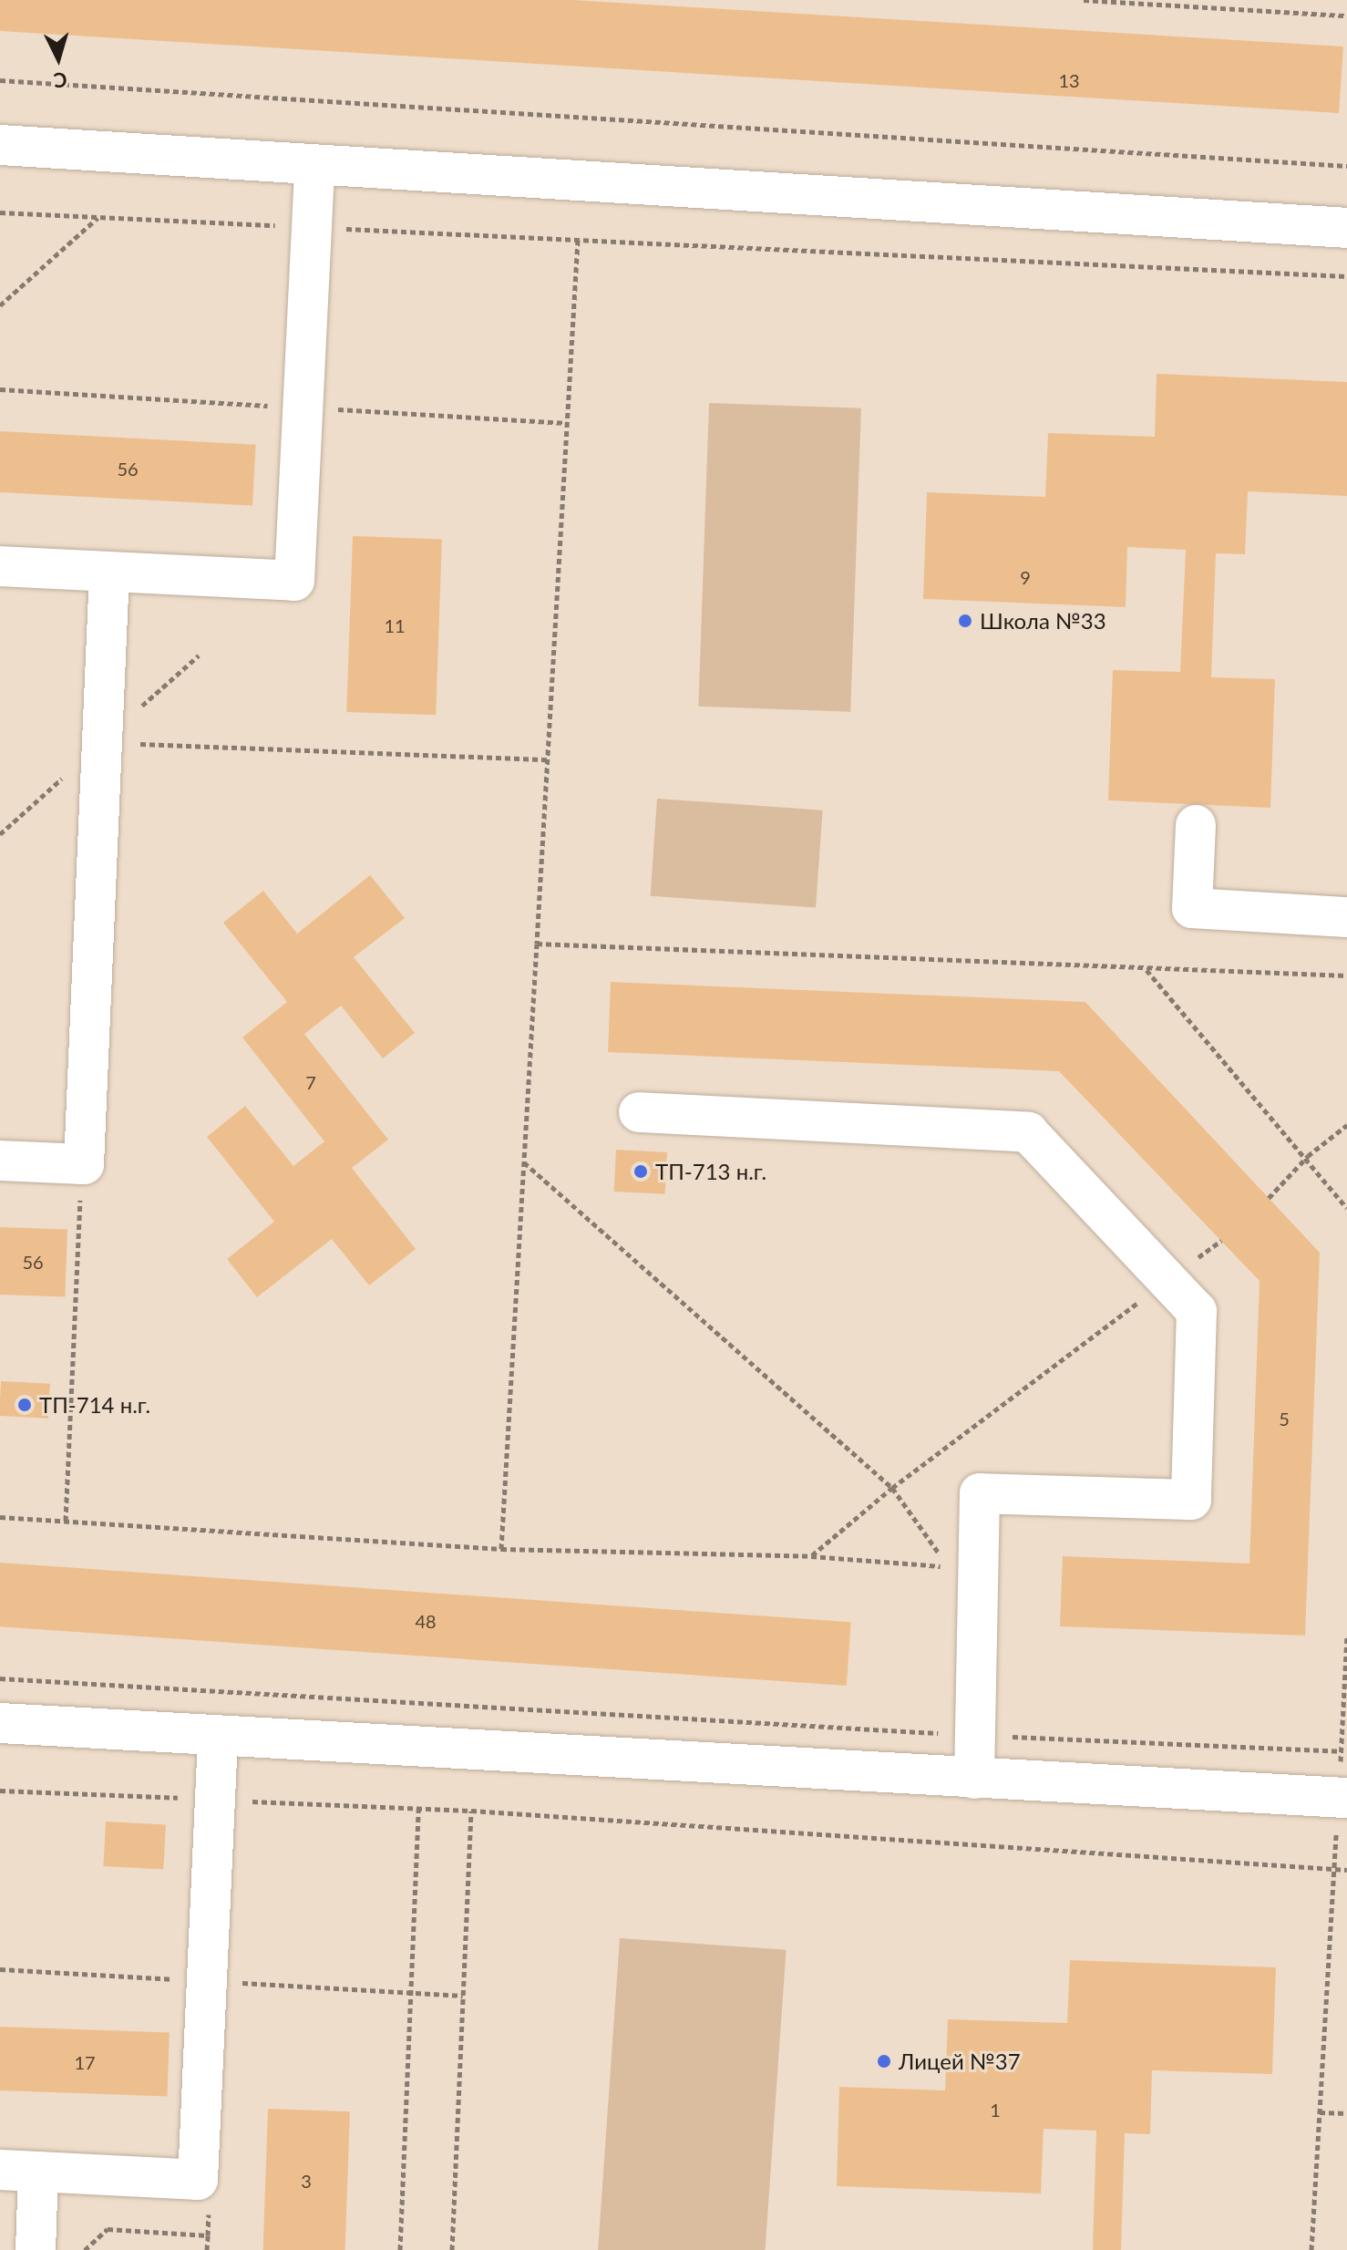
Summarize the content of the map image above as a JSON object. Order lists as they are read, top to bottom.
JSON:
{
  "places": [
    "Школа №33",
    "ТП-713 н.г.",
    "ТП-714 н.г.",
    "Лицей №37"
  ],
  "house_numbers": [
    "13",
    "56",
    "9",
    "11",
    "7",
    "56",
    "5",
    "48",
    "17",
    "1",
    "3"
  ],
  "north": "bottom"
}
